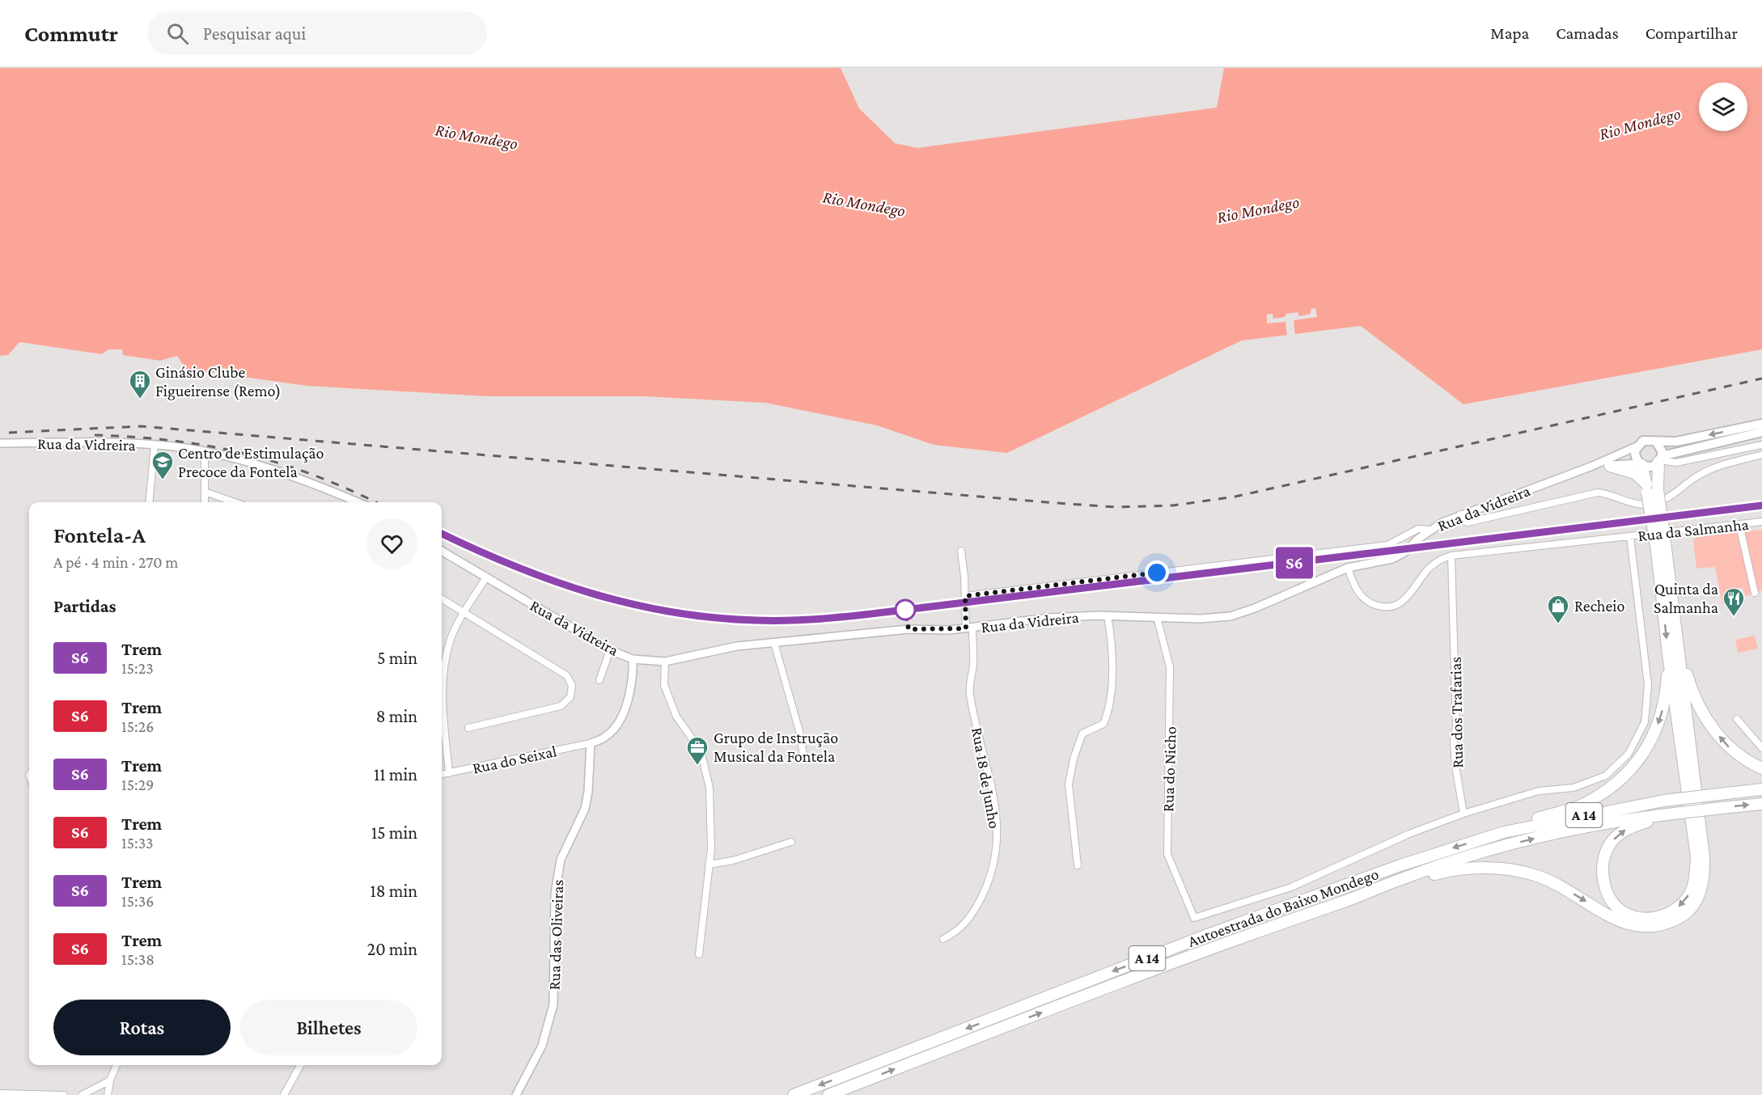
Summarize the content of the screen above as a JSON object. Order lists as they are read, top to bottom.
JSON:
{
  "streets": {
    "highway": ["A 14", "Autoestrada do Baixo Mondego"],
    "street": [
      "Rua da Vidreira",
      "Rua da Salmanha",
      "Rua dos Trafarias",
      "Rua do Seixal",
      "Rua do Nicho",
      "Rua 18 de Junho",
      "Rua das Oliveiras"
    ]
  },
  "crossings": [
    ["Rua da Vidreira", "Rua da Salmanha"],
    ["Rua da Vidreira", "Rua do Nicho"],
    ["Rua da Vidreira", "Rua 18 de Junho"],
    ["Rua da Salmanha", "Rua dos Trafarias"],
    ["Rua dos Trafarias", "Rua do Nicho"],
    ["Rua do Seixal", "Rua das Oliveiras"]
  ],
  "water": ["Rio Mondego"],
  "places": {
    "building": ["Ginásio Clube Figueirense (Remo)"],
    "school or university": ["Centro de Estimulação Precoce da Fontela"],
    "restaurant": ["Quinta da Salmanha"],
    "shop": ["Recheio"],
    "office": ["Grupo de Instrução Musical da Fontela"]
  },
  "page": {
    "header": "Commutr",
    "search": "Pesquisar aqui",
    "nav": ["Mapa", "Camadas", "Compartilhar"],
    "on_map": "S6",
    "heading": [
      ["Fontela-A", "A pé · 4 min · 270 m"],
      "Partidas"
    ],
    "list": [
      {
        "mark": "S6",
        "name": "Trem",
        "note": "15:23",
        "value": "5 min"
      },
      {
        "mark": "S6",
        "name": "Trem",
        "note": "15:26",
        "value": "8 min"
      },
      {
        "mark": "S6",
        "name": "Trem",
        "note": "15:29",
        "value": "11 min"
      },
      {
        "mark": "S6",
        "name": "Trem",
        "note": "15:33",
        "value": "15 min"
      },
      {
        "mark": "S6",
        "name": "Trem",
        "note": "15:36",
        "value": "18 min"
      },
      {
        "mark": "S6",
        "name": "Trem",
        "note": "15:38",
        "value": "20 min"
      }
    ],
    "buttons": ["Rotas", "Bilhetes"]
  }
}
